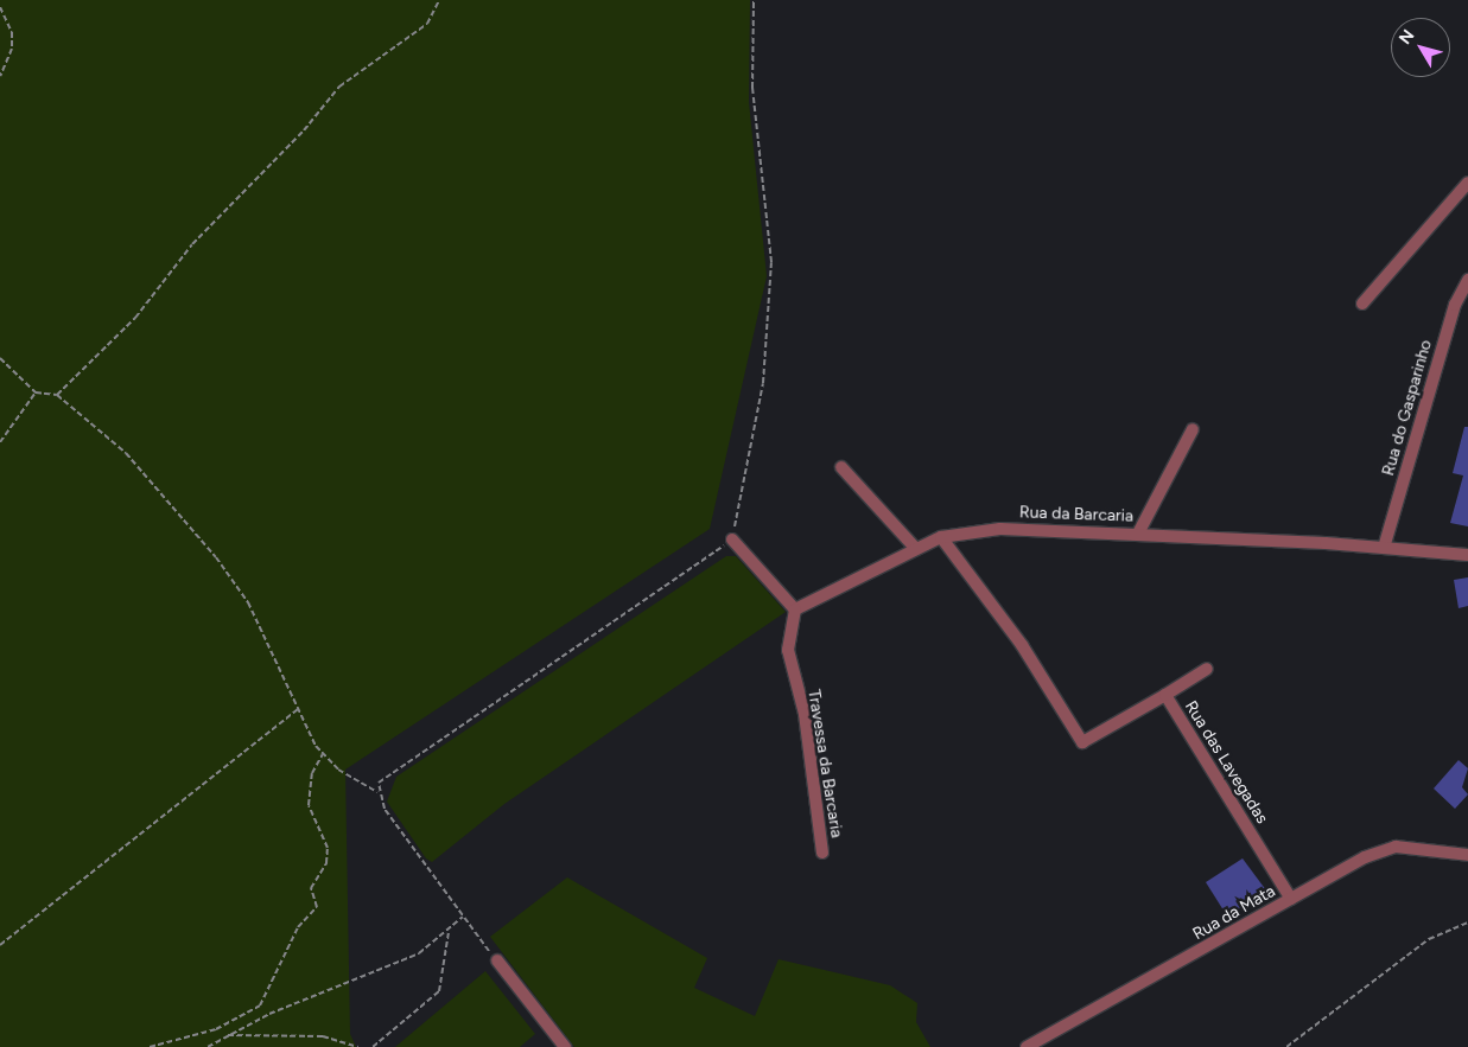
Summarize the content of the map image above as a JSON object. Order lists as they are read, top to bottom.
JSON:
{
  "streets": {
    "street": [
      "Rua do Gasparinho",
      "Rua da Barcaria",
      "Rua das Lavegadas",
      "Travessa da Barcaria",
      "Rua da Mata"
    ]
  },
  "crossings": [
    ["Rua do Gasparinho", "Rua da Barcaria"],
    ["Rua da Barcaria", "Rua das Lavegadas"],
    ["Rua da Barcaria", "Travessa da Barcaria"],
    ["Rua das Lavegadas", "Rua da Mata"]
  ],
  "north": "top left"
}
